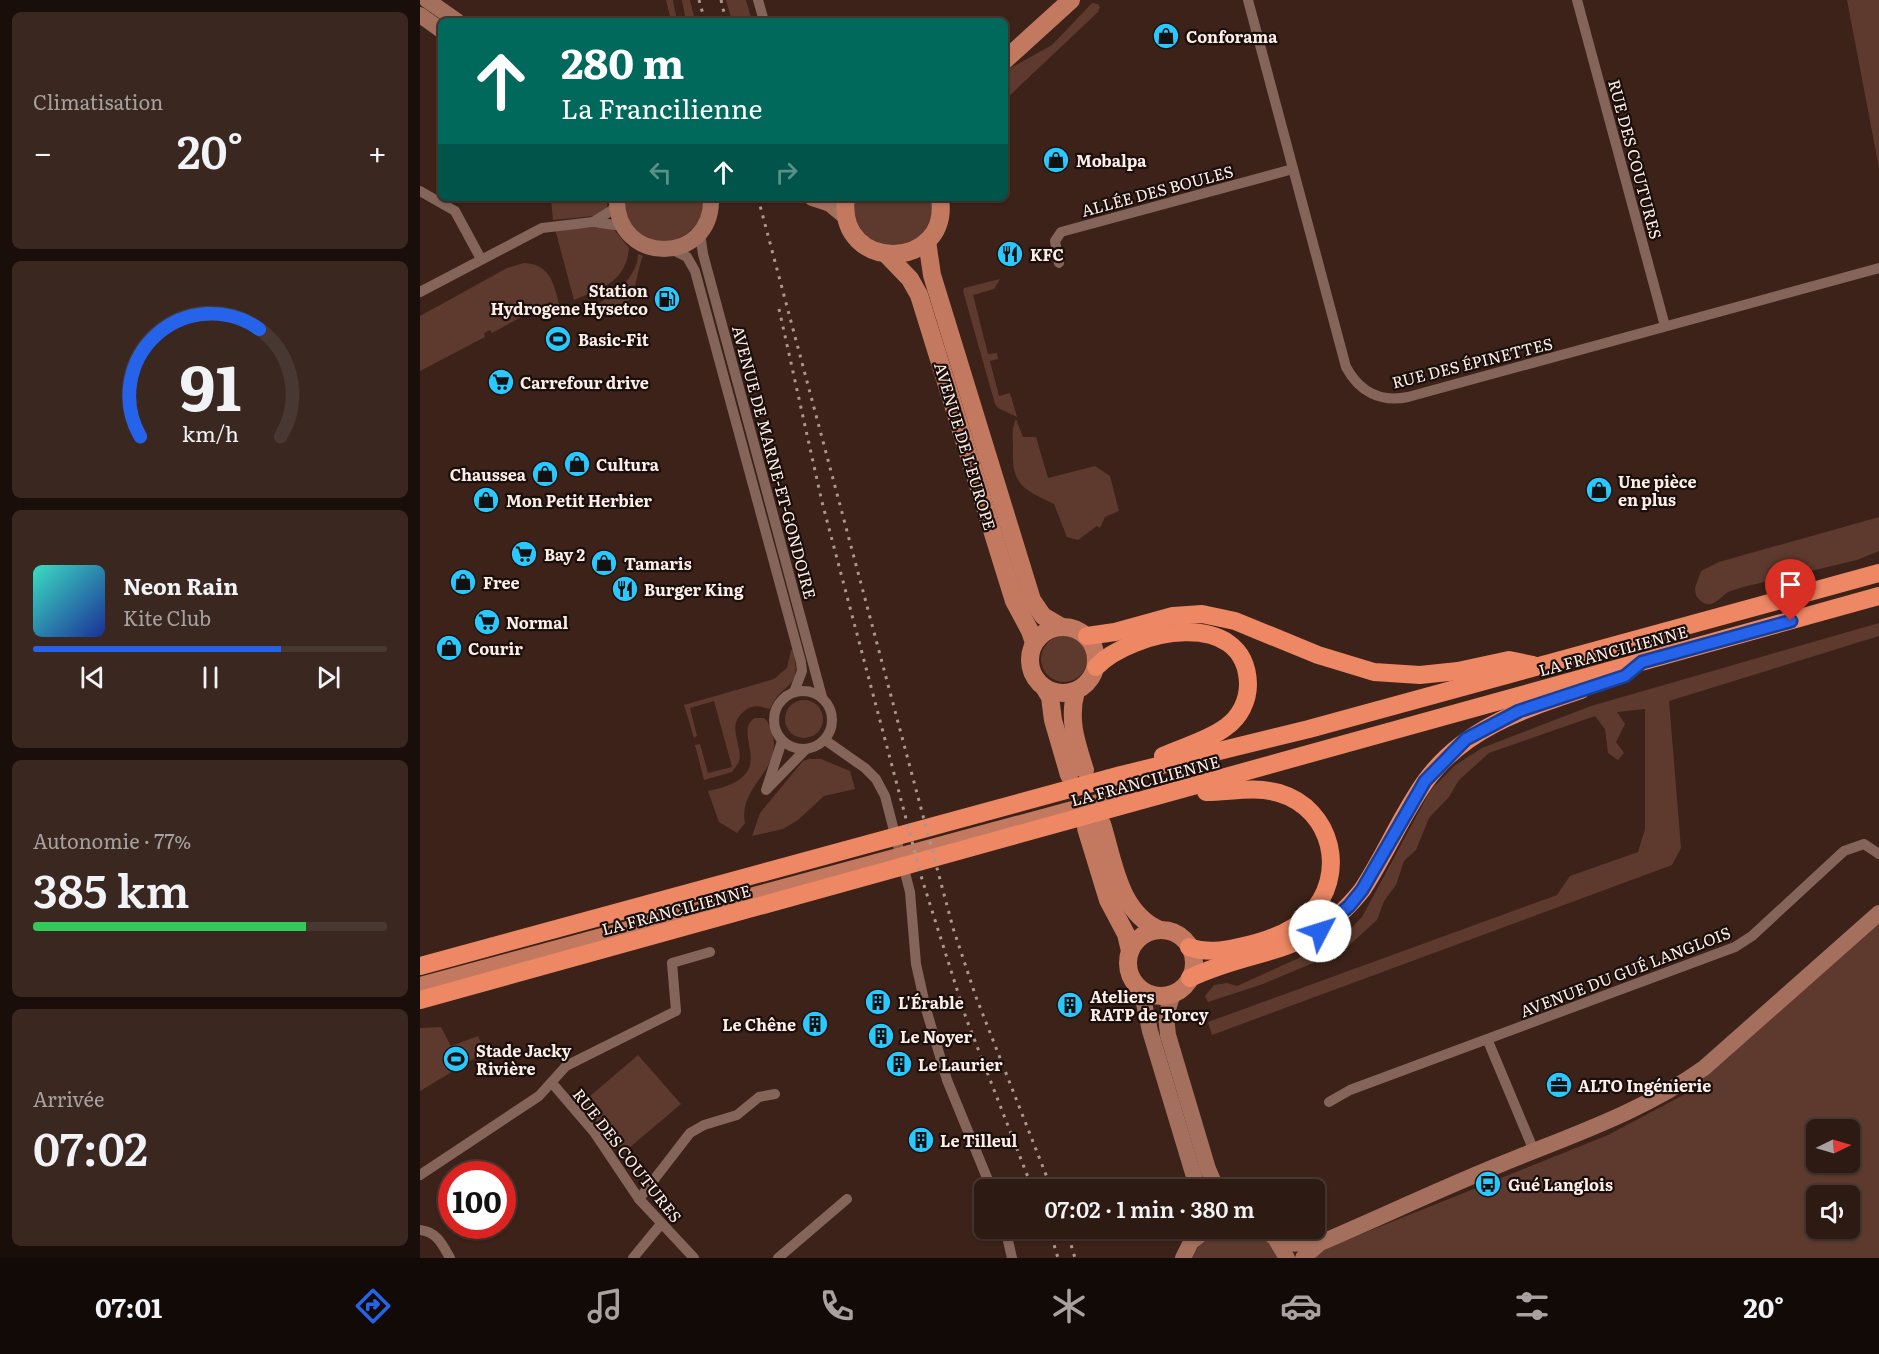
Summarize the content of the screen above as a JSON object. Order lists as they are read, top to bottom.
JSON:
{
  "streets": {
    "highway": ["LA FRANCILIENNE"],
    "main road": ["AVENUE DE L'EUROPE"],
    "street": [
      "RUE DES COUTURES",
      "ALLÉE DES BOULES",
      "RUE DES ÉPINETTES",
      "AVENUE DE MARNE-ET-GONDOIRE",
      "AVENUE DU GUÉ LANGLOIS"
    ]
  },
  "crossings": [
    ["RUE DES COUTURES", "RUE DES ÉPINETTES"],
    ["ALLÉE DES BOULES", "RUE DES ÉPINETTES"]
  ],
  "places": {
    "shop": [
      "Conforama",
      "Mobalpa",
      "Cultura",
      "Chaussea",
      "Une pièce en plus",
      "Mon Petit Herbier",
      "Tamaris",
      "Free",
      "Courir"
    ],
    "restaurant": ["KFC", "Burger King"],
    "fuel station": ["Station Hydrogene Hysetco"],
    "sports": ["Basic-Fit", "Stade Jacky Rivière"],
    "supermarket": ["Carrefour drive", "Bay 2", "Normal"],
    "building": [
      "L'Érable",
      "Ateliers RATP de Torcy",
      "Le Chêne",
      "Le Noyer",
      "Le Laurier",
      "Le Tilleul"
    ],
    "office": ["ALTO Ingénierie"],
    "bus stop": ["Gué Langlois"]
  },
  "north": "right",
  "page": {
    "tile": [
      "Climatisation",
      ["Autonomie · 77%", "385 km"],
      ["Arrivée", "07:02"]
    ],
    "turn": ["280 m", "La Francilienne"],
    "heat": ["−", "20°", "+"],
    "song": ["Neon Rain", "Kite Club"],
    "limit": "100",
    "trip": "07:02 · 1 min · 380 m",
    "tabs": ["07:01", "20°"],
    "gauge": ["91", "km/h"]
  }
}
